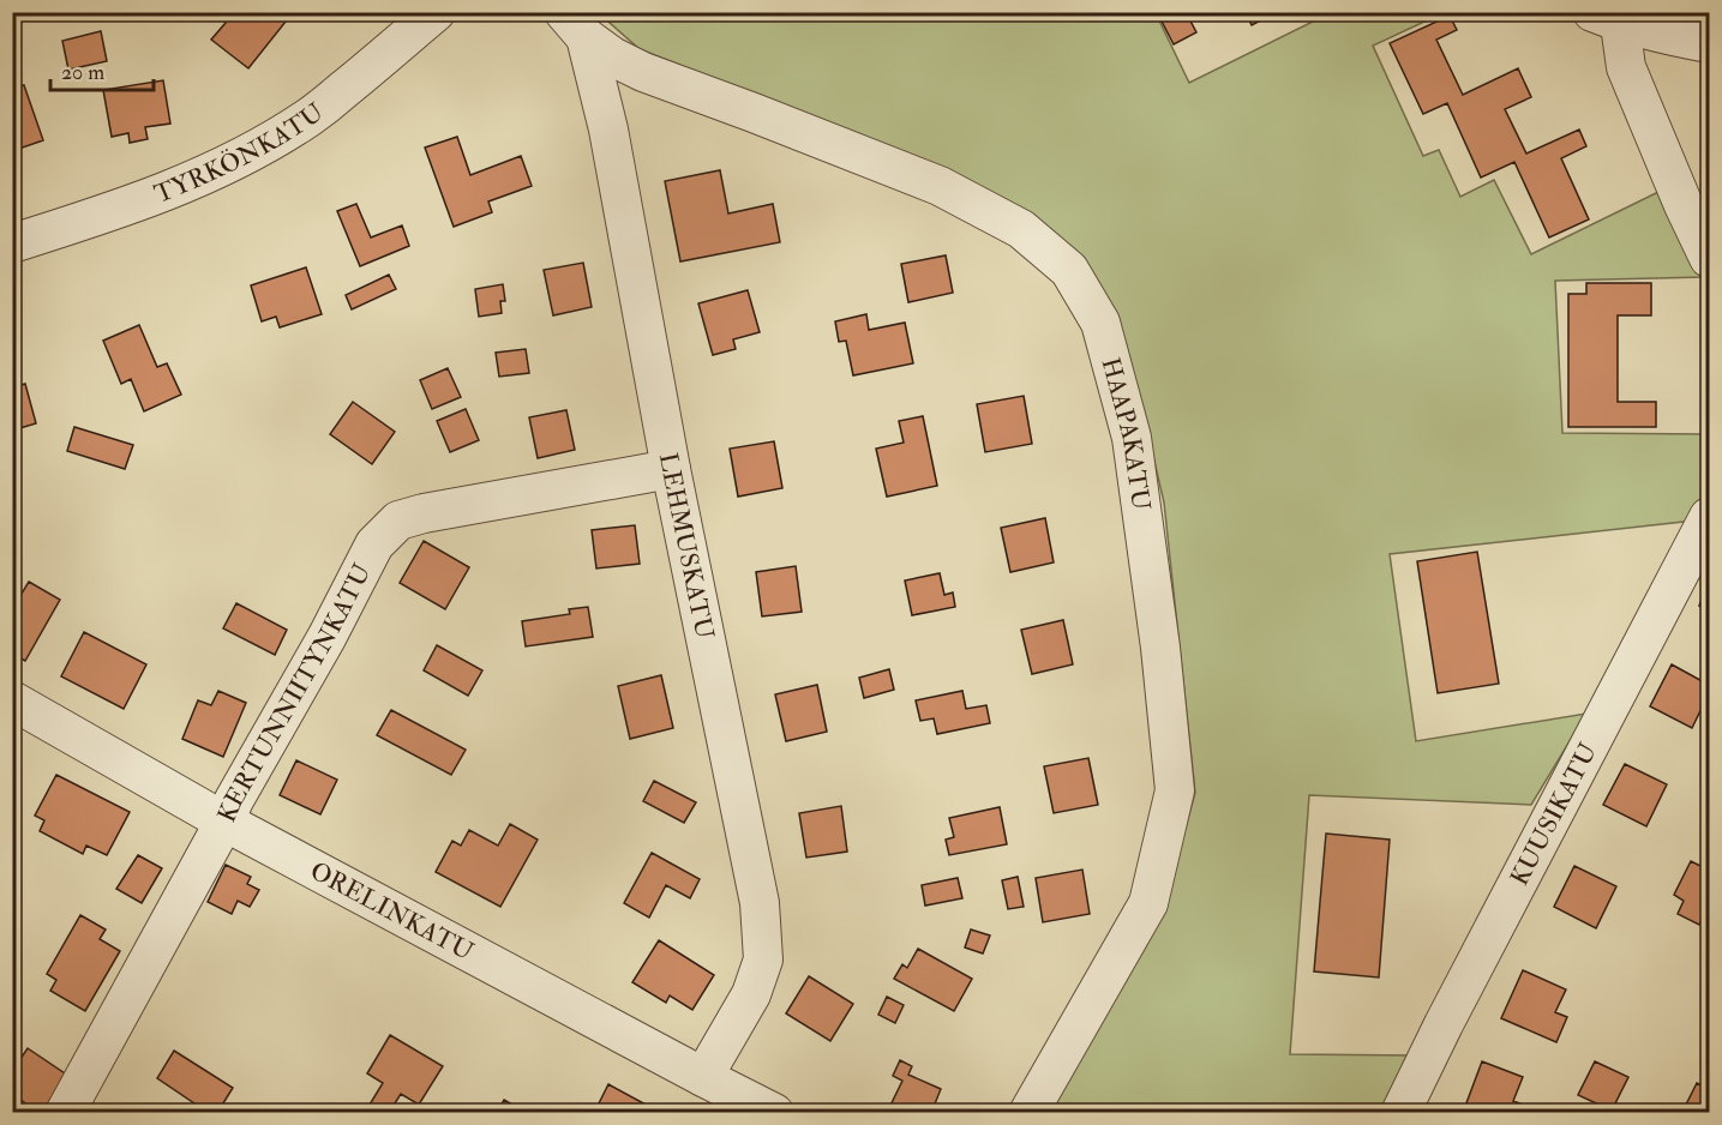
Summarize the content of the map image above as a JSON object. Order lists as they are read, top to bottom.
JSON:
{
  "streets": {
    "street": [
      "TYRKÖNKATU",
      "HAAPAKATU",
      "LEHMUSKATU",
      "KERTUNNIITYNKATU",
      "KUUSIKATU",
      "ORELINKATU"
    ]
  },
  "crossings": [
    ["HAAPAKATU", "LEHMUSKATU"],
    ["LEHMUSKATU", "KERTUNNIITYNKATU"],
    ["LEHMUSKATU", "ORELINKATU"],
    ["KERTUNNIITYNKATU", "ORELINKATU"]
  ],
  "scale_bar": "20 m"
}
